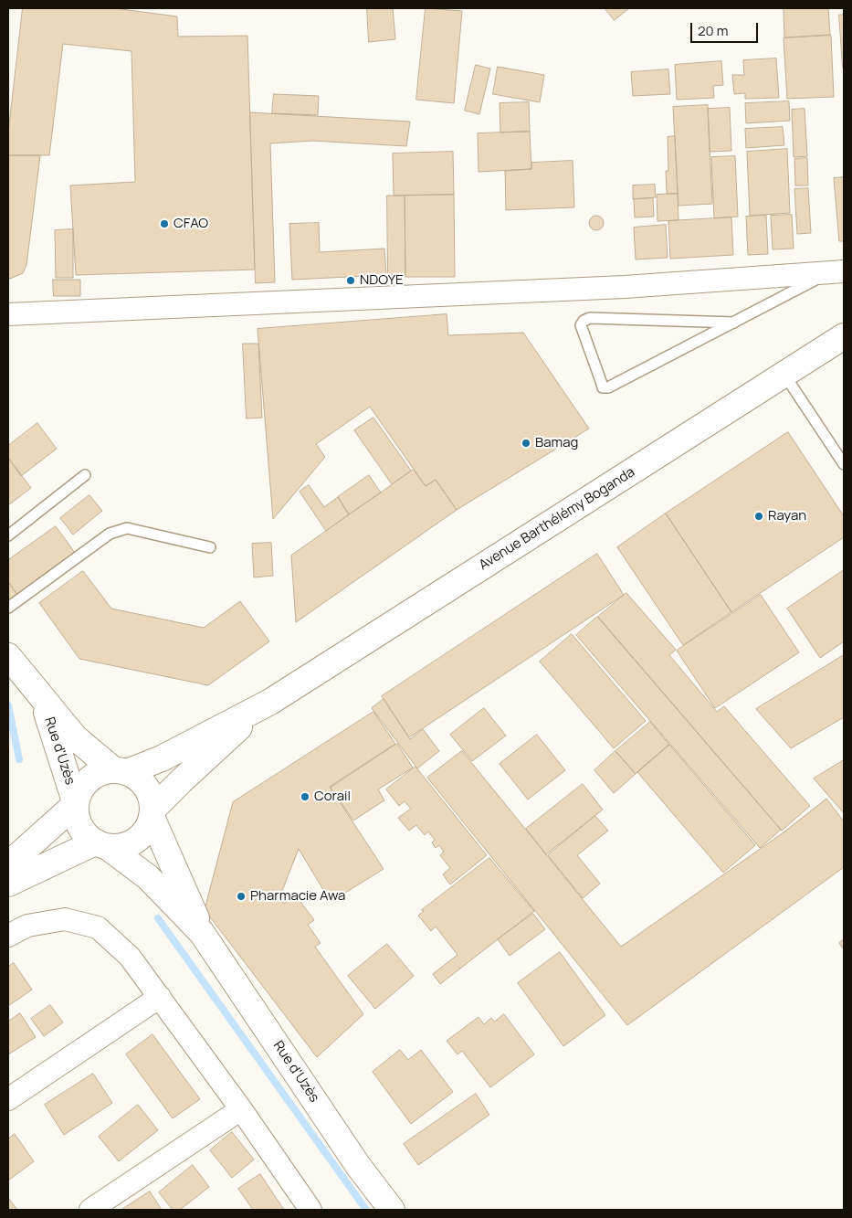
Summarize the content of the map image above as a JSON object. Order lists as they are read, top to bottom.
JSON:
{
  "streets": {
    "main road": ["Avenue Barthélémy Boganda", "Rue d'Uzès"]
  },
  "crossings": [
    ["Avenue Barthélémy Boganda", "Rue d'Uzès"]
  ],
  "places": [
    "CFAO",
    "NDOYE",
    "Bamag",
    "Rayan",
    "Corail",
    "Pharmacie Awa"
  ],
  "scale_bar": "20 m"
}
